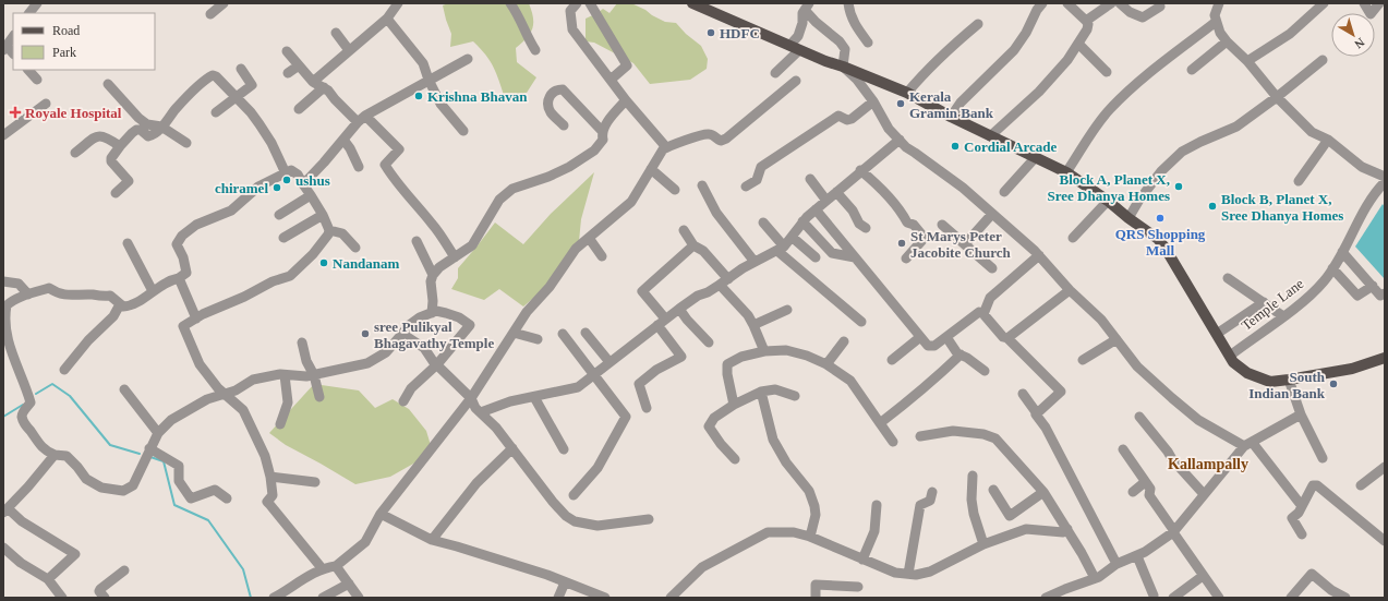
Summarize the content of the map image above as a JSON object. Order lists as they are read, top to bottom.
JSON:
{
  "streets": {
    "street": ["Temple Lane"]
  },
  "districts": ["Kallampally"],
  "places": {
    "other": [
      "HDFC",
      "Krishna Bhavan",
      "Kerala Gramin Bank",
      "Cordial Arcade",
      "ushus",
      "Block A, Planet X, Sree Dhanya Homes",
      "chiramel",
      "Block B, Planet X, Sree Dhanya Homes",
      "QRS Shopping Mall",
      "St Marys Peter Jacobite Church",
      "Nandanam",
      "sree Pulikyal Bhagavathy Temple",
      "South Indian Bank"
    ],
    "health": ["Royale Hospital"]
  },
  "legend": ["Road", "Park"],
  "north": "bottom right"
}
